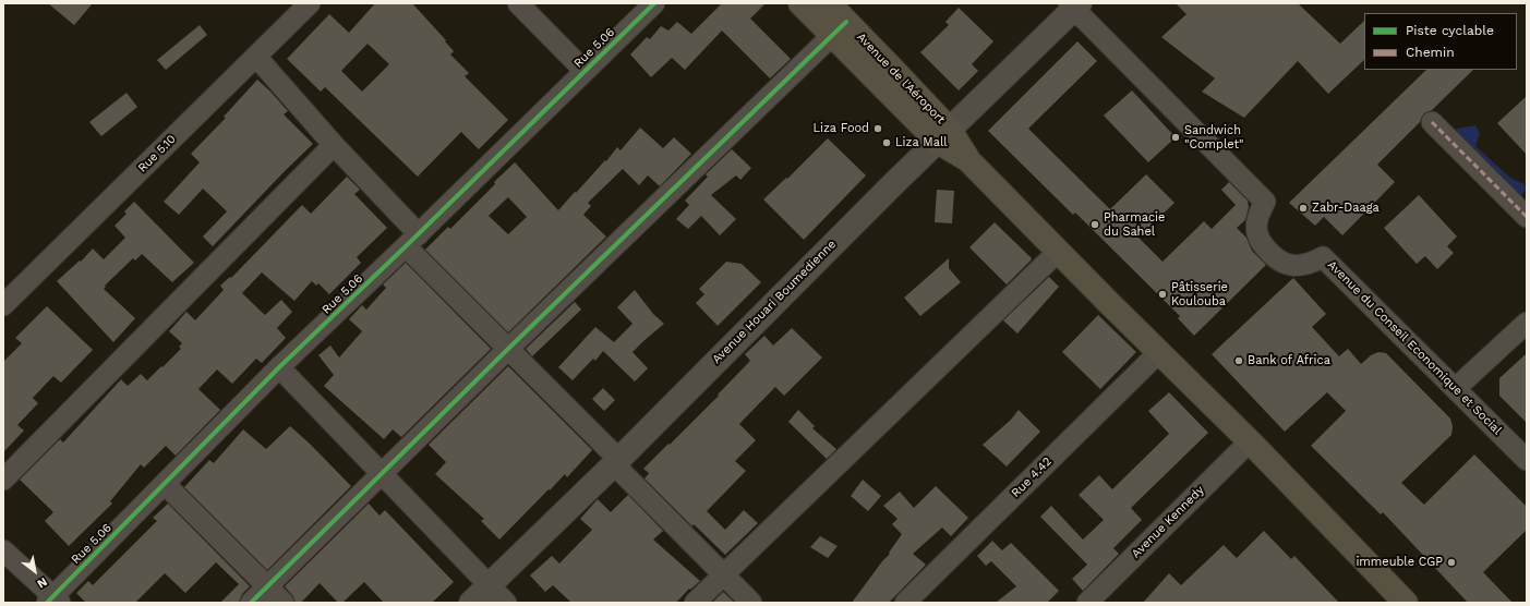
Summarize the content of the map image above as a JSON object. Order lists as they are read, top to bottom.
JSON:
{
  "streets": {
    "main road": ["Avenue de l'Aéroport", "Avenue Houari Boumedienne"],
    "street": [
      "Rue 5.06",
      "Rue 5.10",
      "Avenue du Conseil Economique et Social",
      "Rue 4.42",
      "Avenue Kennedy"
    ]
  },
  "crossings": [
    ["Avenue de l'Aéroport", "Avenue Houari Boumedienne"],
    ["Avenue de l'Aéroport", "Rue 4.42"],
    ["Avenue de l'Aéroport", "Avenue Kennedy"],
    ["Avenue Houari Boumedienne", "Avenue du Conseil Economique et Social"]
  ],
  "places": [
    "Liza Food",
    "Sandwich \"Complet\"",
    "Liza Mall",
    "Zabr-Daaga",
    "Pharmacie du Sahel",
    "Pâtisserie Koulouba",
    "Bank of Africa",
    "immeuble CGP"
  ],
  "legend": ["Piste cyclable", "Chemin"],
  "north": "bottom right"
}
